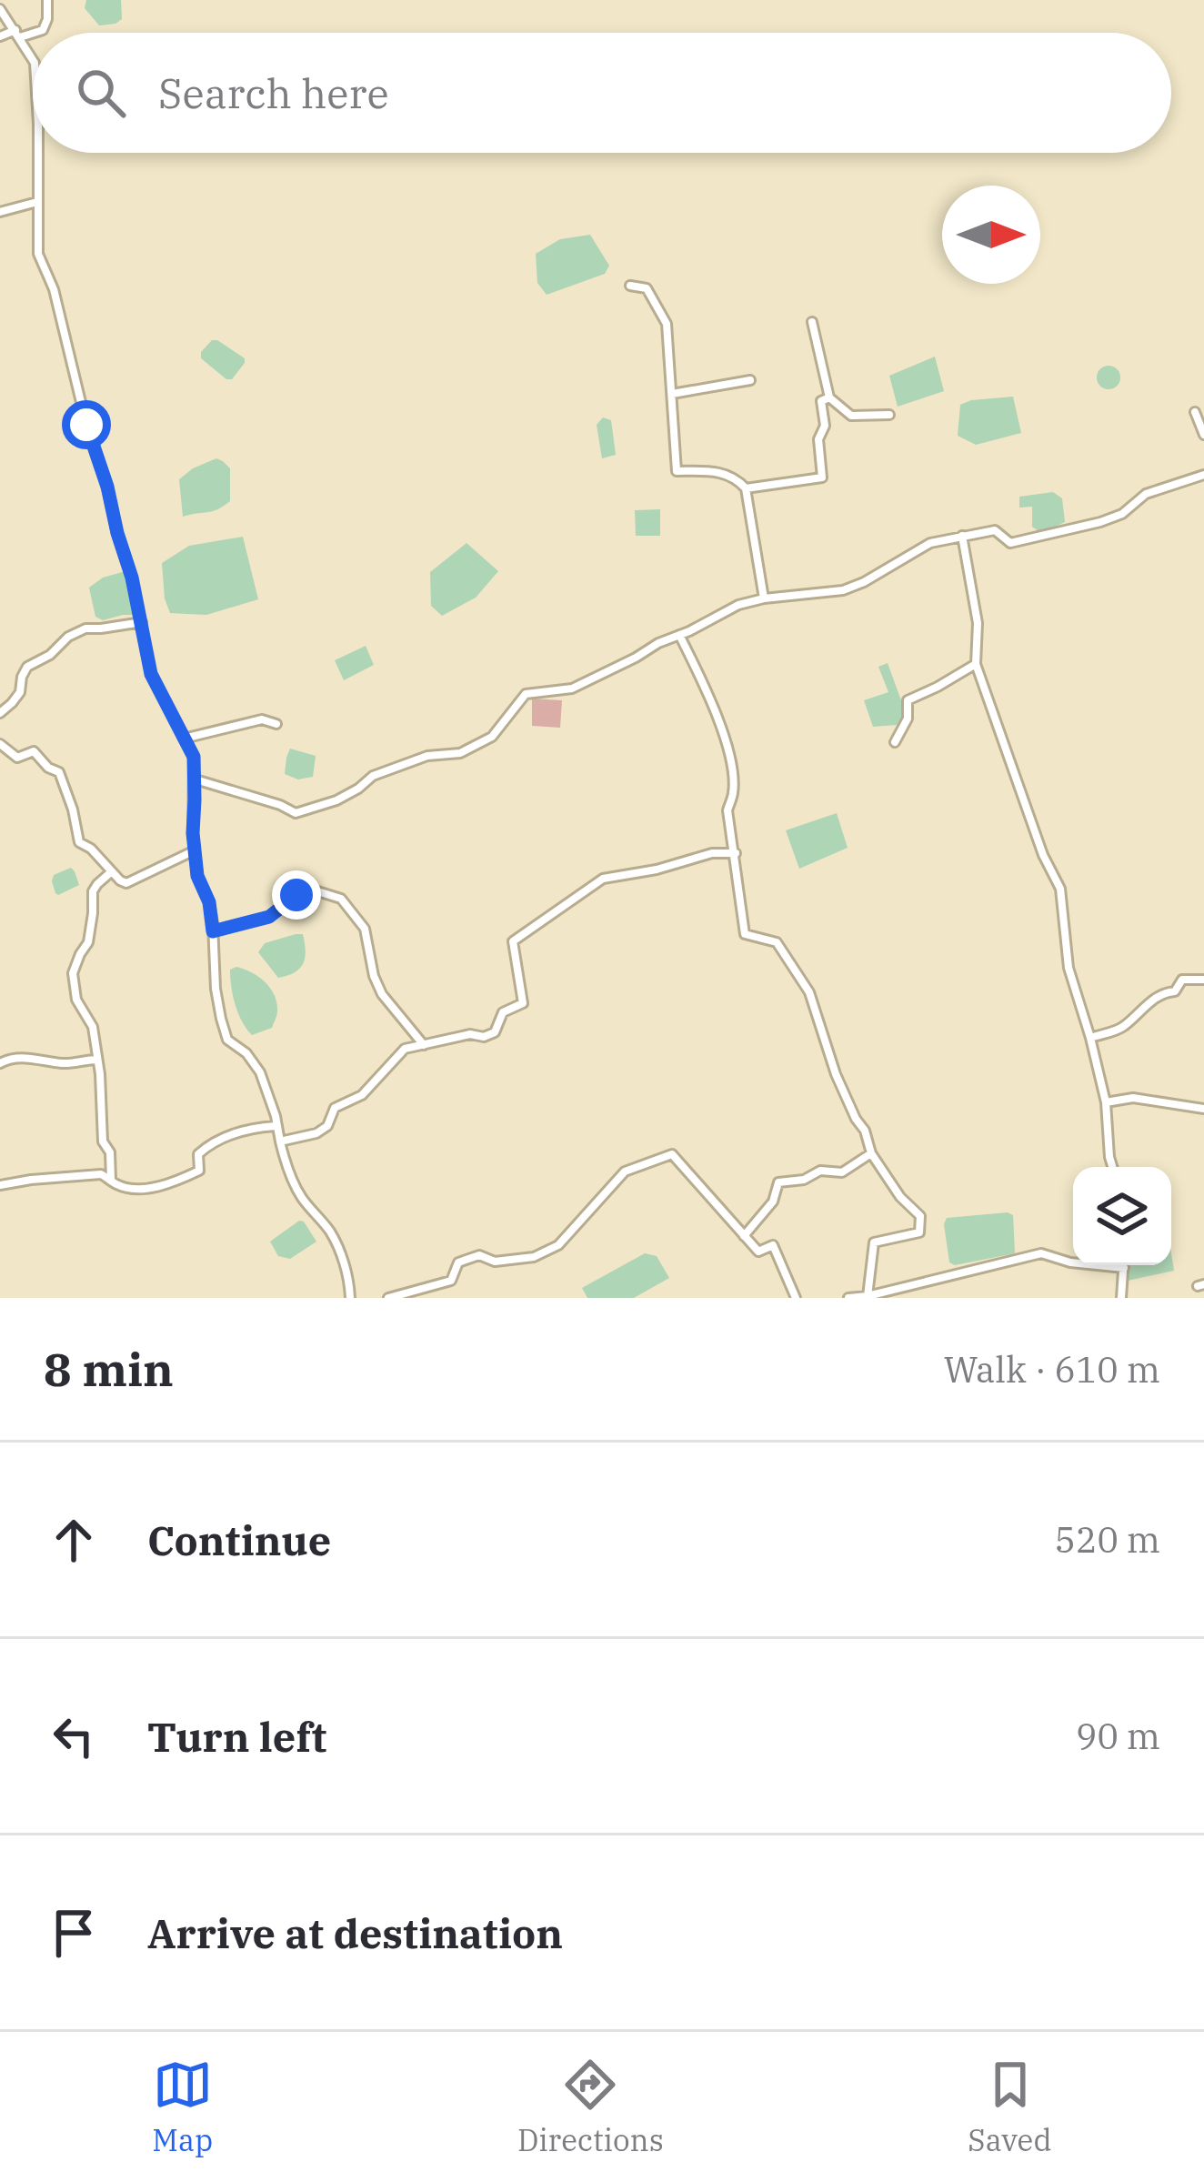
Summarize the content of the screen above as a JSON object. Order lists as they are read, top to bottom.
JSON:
{
  "north": "right",
  "page": {
    "search": "Search here",
    "heading": ["8 min", "Walk · 610 m"],
    "list": [
      ["Continue", "520 m"],
      ["Turn left", "90 m"],
      "Arrive at destination"
    ],
    "nav": ["Map", "Directions", "Saved"]
  }
}
